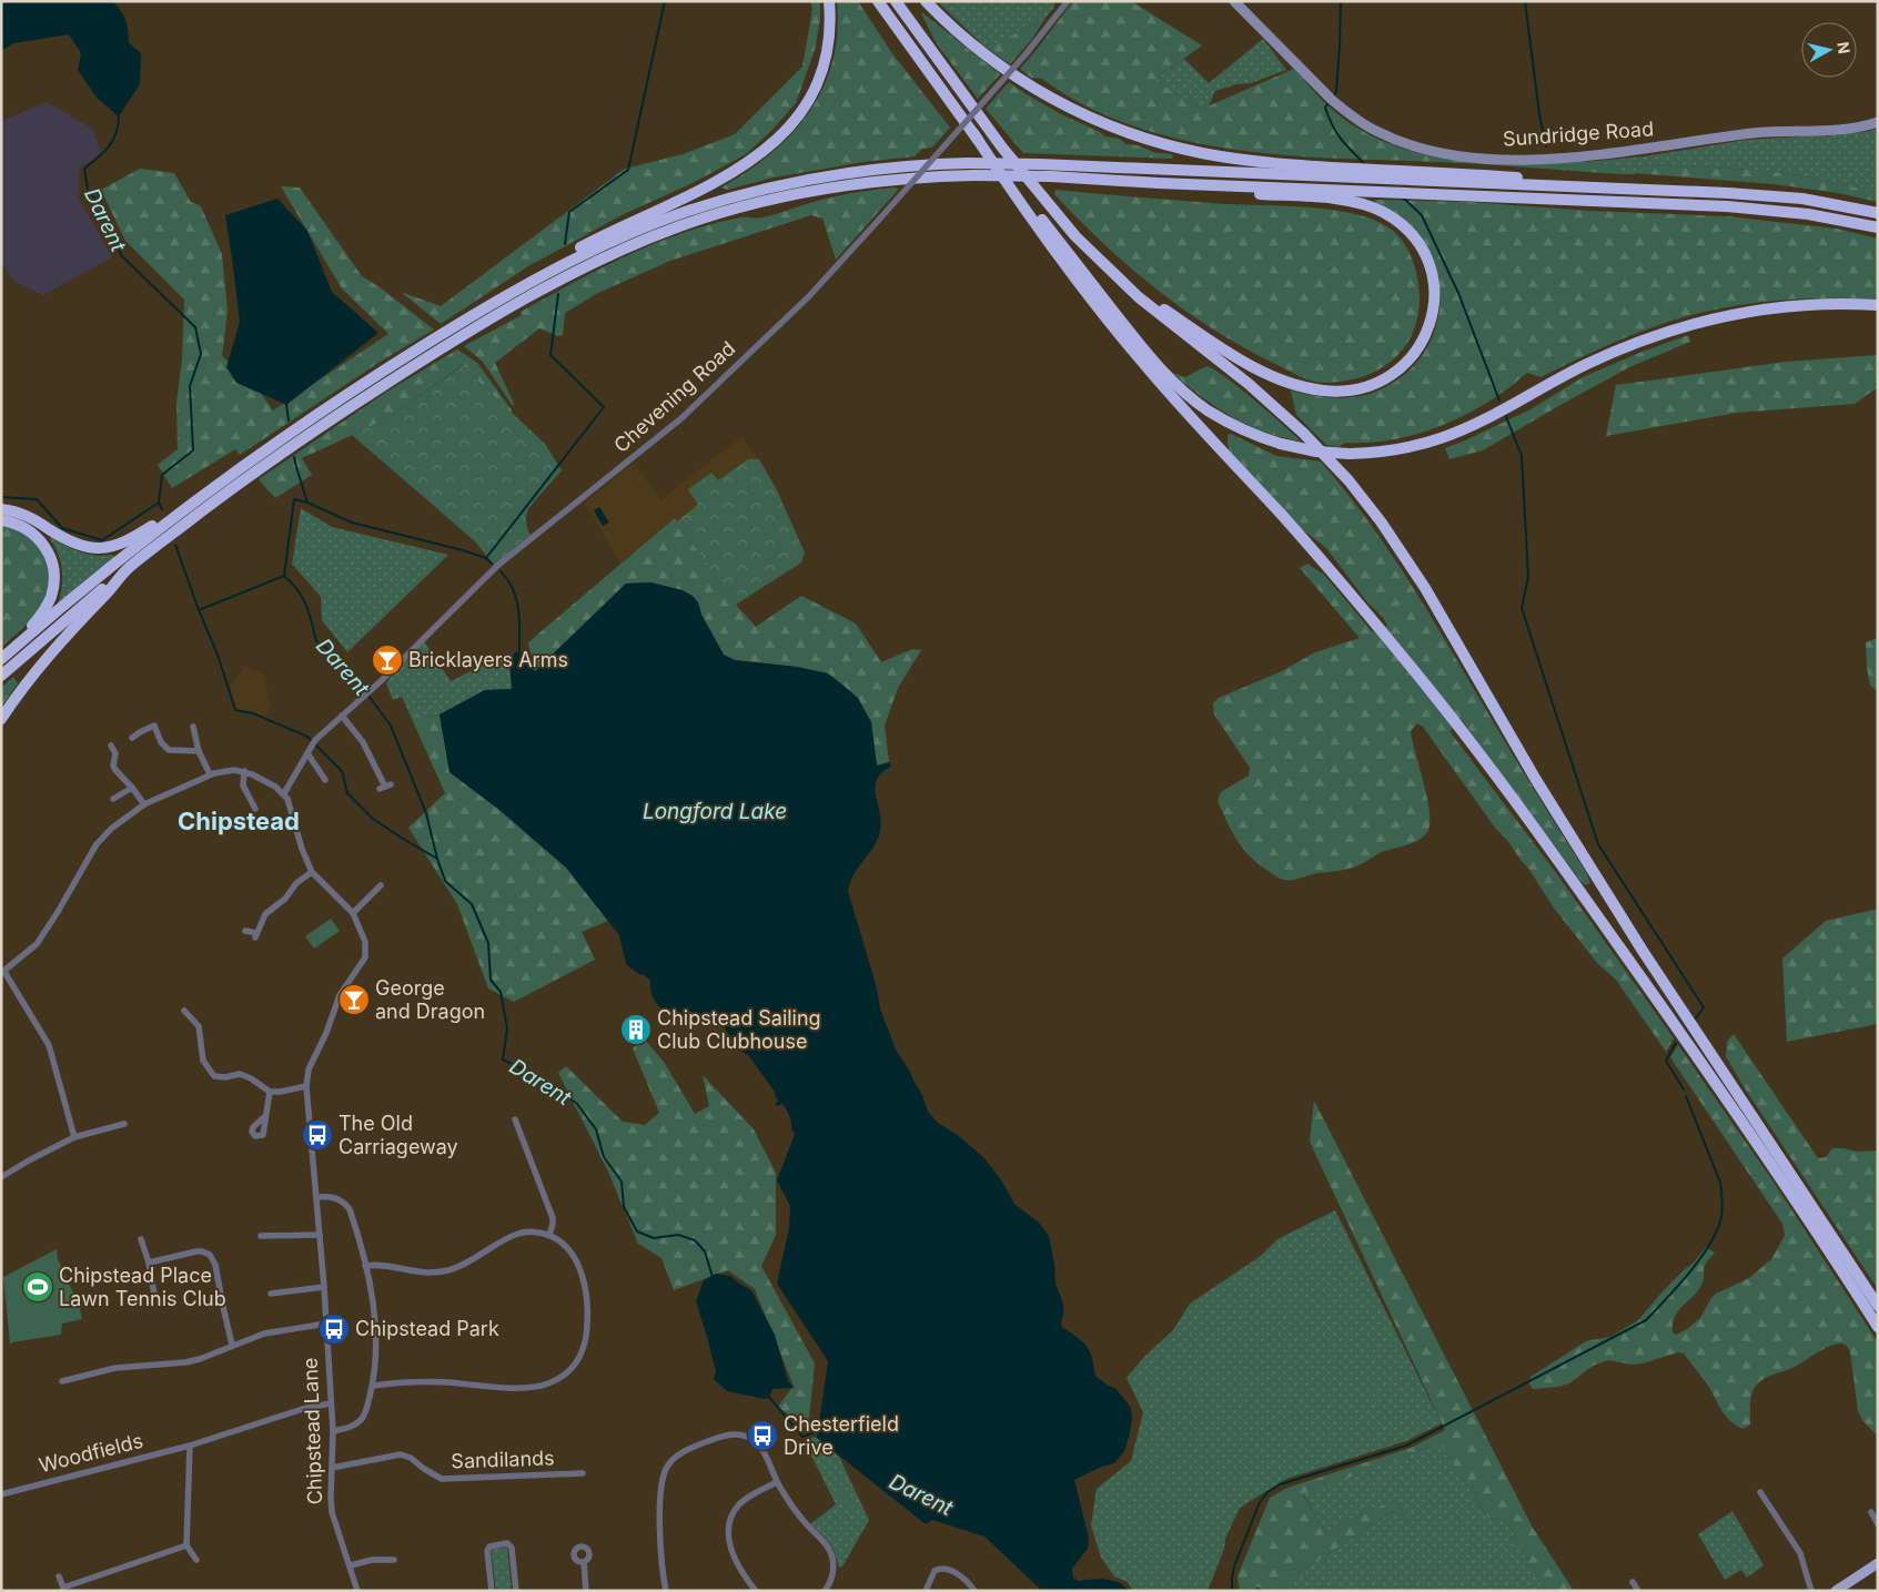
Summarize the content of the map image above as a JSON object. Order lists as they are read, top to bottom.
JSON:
{
  "streets": {
    "main road": ["Sundridge Road"],
    "street": [
      "Chevening Road",
      "Chipstead Lane",
      "Woodfields",
      "Sandilands"
    ]
  },
  "crossings": [
    ["Chipstead Lane", "Woodfields"],
    ["Chipstead Lane", "Sandilands"]
  ],
  "districts": ["Chipstead"],
  "water": ["Darent", "Longford Lake"],
  "places": {
    "bar": ["Bricklayers Arms", "George and Dragon"],
    "building": ["Chipstead Sailing Club Clubhouse"],
    "bus stop": ["The Old Carriageway", "Chipstead Park", "Chesterfield Drive"],
    "sports": ["Chipstead Place Lawn Tennis Club"]
  },
  "north": "right"
}
